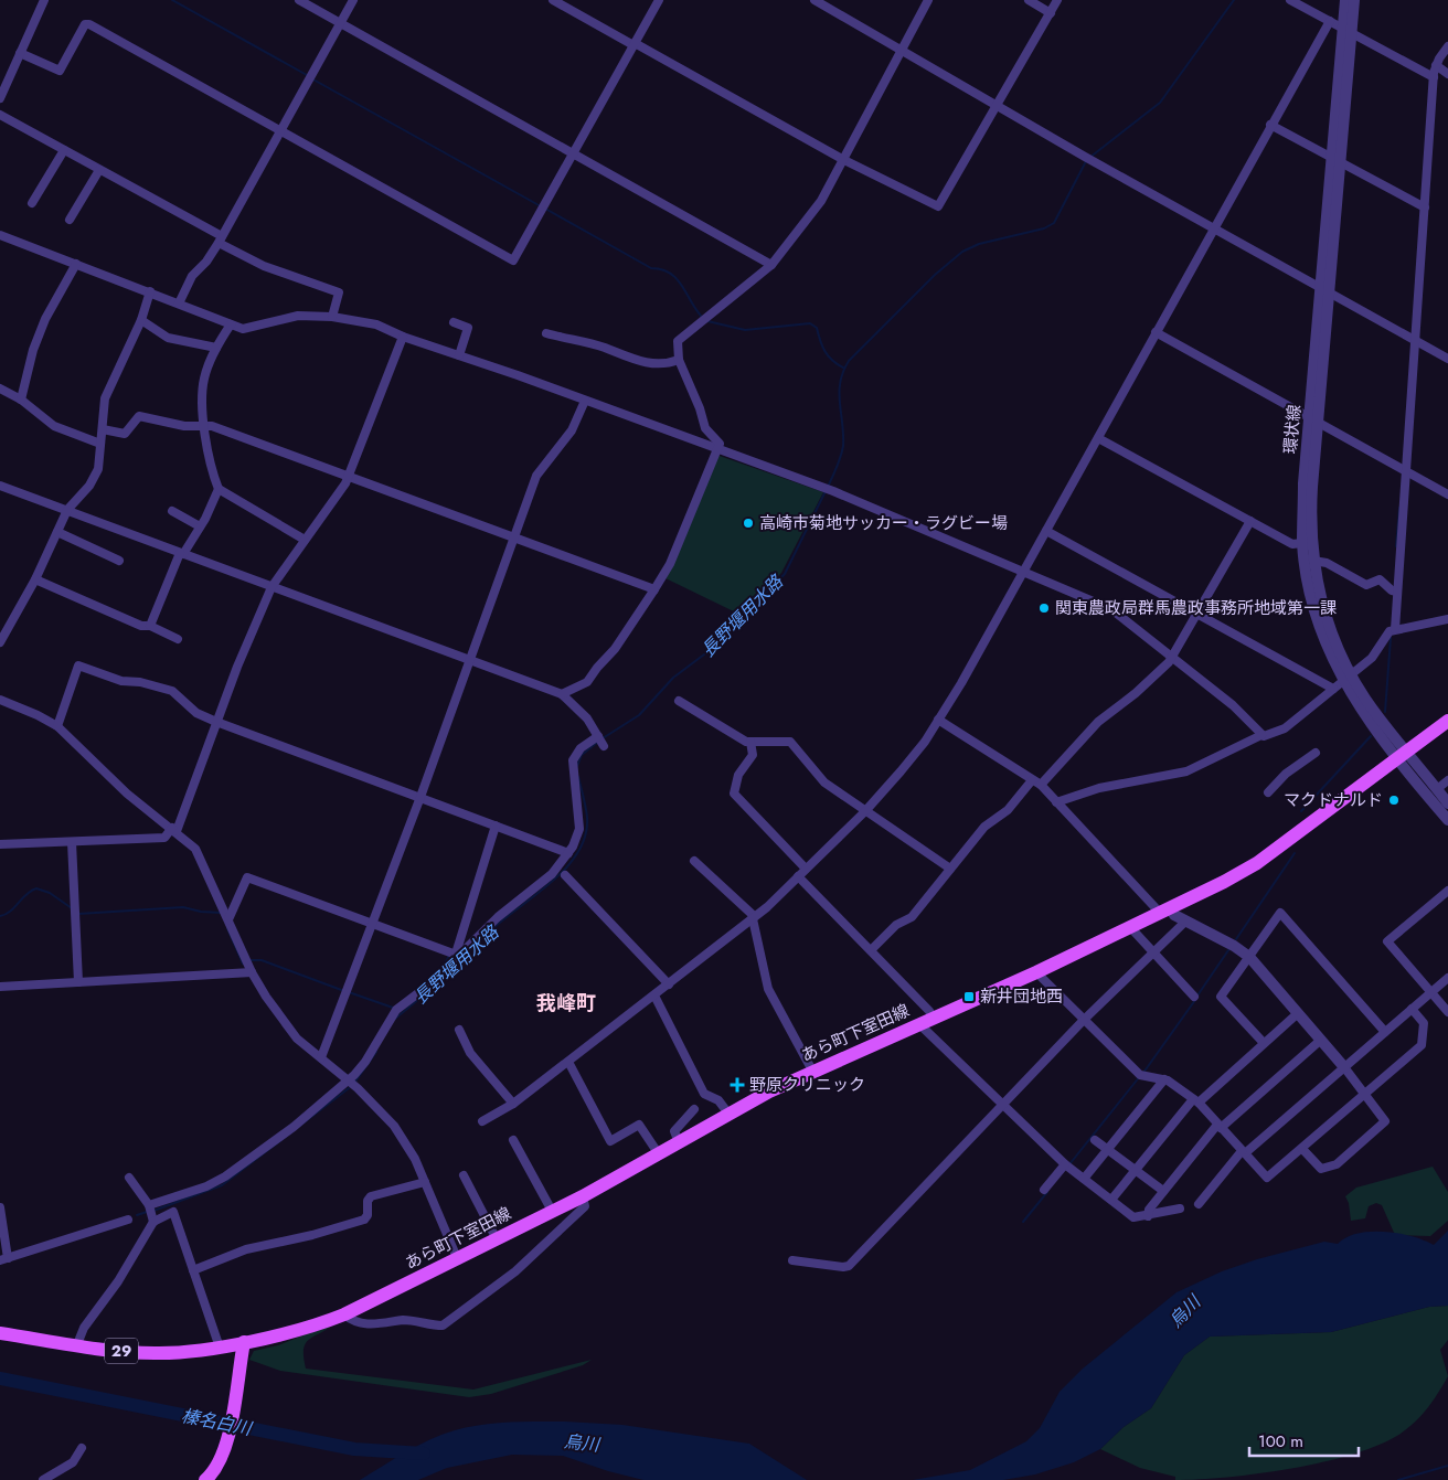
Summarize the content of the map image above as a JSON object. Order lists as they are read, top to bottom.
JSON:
{
  "streets": {
    "main road": ["あら町下室田線", "29"],
    "street": ["環状線"]
  },
  "crossings": [
    ["環状線", "あら町下室田線"],
    ["環状線", "29"],
    ["あら町下室田線", "29"]
  ],
  "districts": ["我峰町"],
  "water": ["長野堰用水路", "烏川", "榛名白川"],
  "places": {
    "other": ["高崎市菊地サッカー・ラグビー場", "関東農政局群馬農政事務所地域第一課", "マクドナルド"],
    "transit": ["新井団地西"],
    "health": ["野原クリニック"]
  },
  "scale_bar": "100 m"
}
